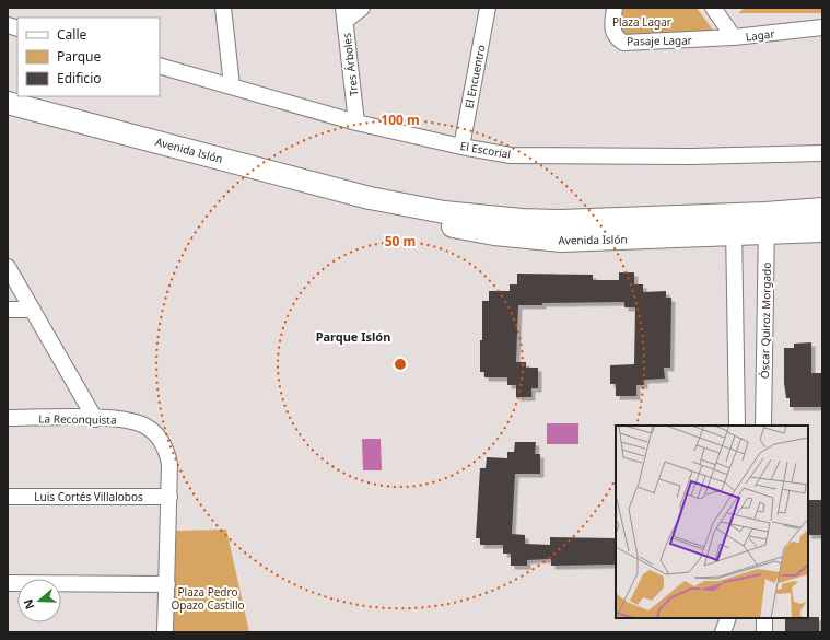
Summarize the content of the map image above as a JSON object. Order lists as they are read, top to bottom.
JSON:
{
  "streets": {
    "main road": ["Avenida Islón"],
    "street": [
      "Lagar",
      "Pasaje Lagar",
      "Tres Árboles",
      "El Encuentro",
      "El Escorial",
      "Óscar Quiroz Morgado",
      "La Reconquista",
      "Luis Cortés Villalobos"
    ]
  },
  "crossings": [
    ["Lagar", "Pasaje Lagar"],
    ["Tres Árboles", "El Escorial"],
    ["El Encuentro", "El Escorial"],
    ["Avenida Islón", "Óscar Quiroz Morgado"],
    ["La Reconquista", "Luis Cortés Villalobos"]
  ],
  "districts": ["Parque Islón"],
  "parks": ["Plaza Lagar", "Plaza Pedro Opazo Castillo"],
  "legend": ["Calle", "Parque", "Edificio"],
  "north": "left",
  "rings": ["100 m", "50 m"]
}
